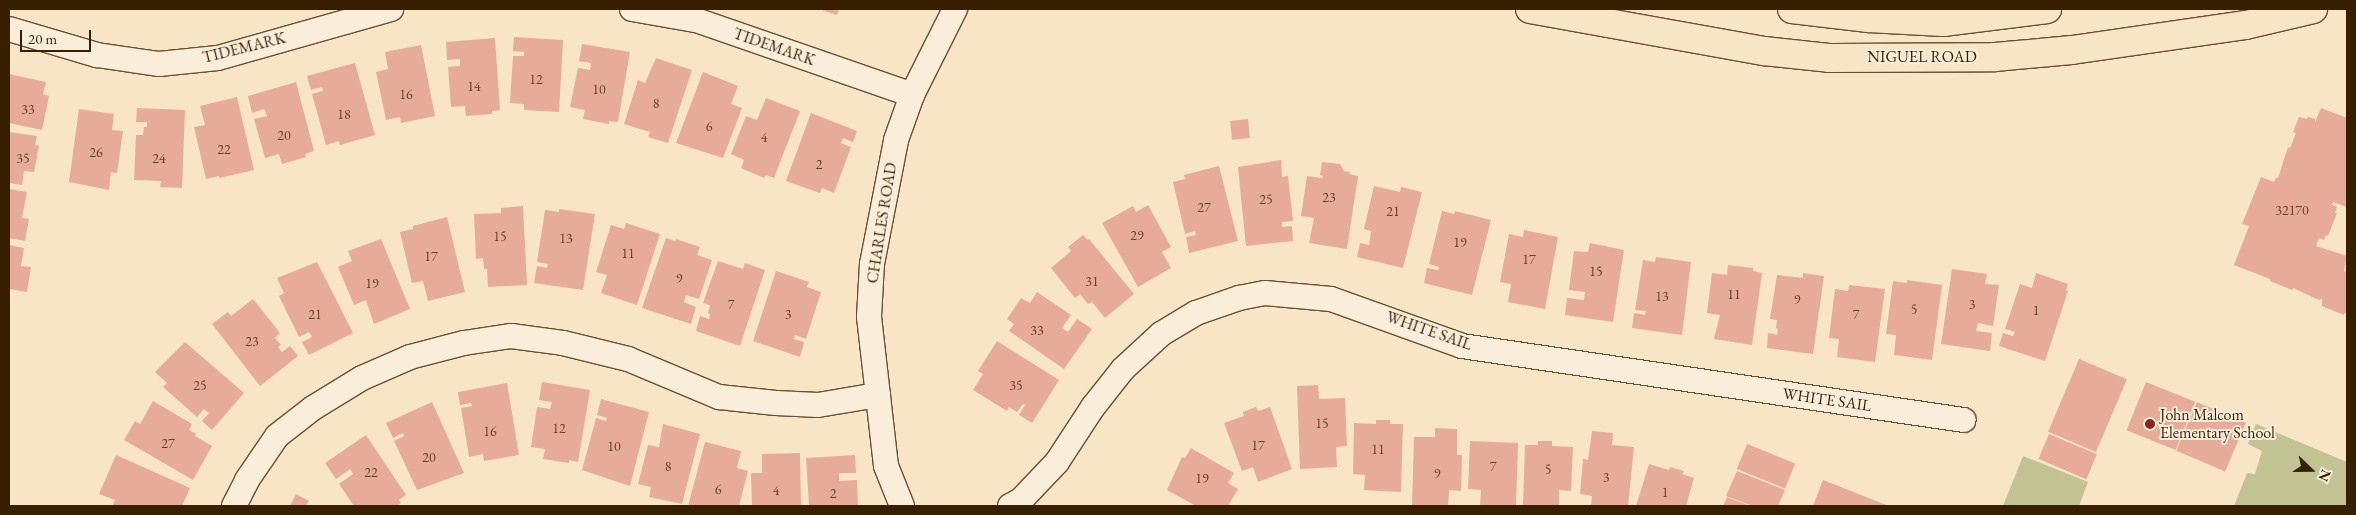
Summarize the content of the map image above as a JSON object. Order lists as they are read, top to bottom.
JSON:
{
  "streets": {
    "main road": ["NIGUEL ROAD"],
    "street": ["TIDEMARK", "CHARLES ROAD", "WHITE SAIL"]
  },
  "crossings": [
    ["TIDEMARK", "CHARLES ROAD"]
  ],
  "places": ["John Malcom Elementary School"],
  "house_numbers": [
    "12",
    "14",
    "10",
    "16",
    "8",
    "33",
    "18",
    "6",
    "20",
    "4",
    "22",
    "26",
    "35",
    "24",
    "2",
    "23",
    "25",
    "27",
    "32170",
    "21",
    "29",
    "15",
    "13",
    "19",
    "11",
    "17",
    "17",
    "15",
    "9",
    "31",
    "19",
    "11",
    "13",
    "9",
    "7",
    "3",
    "5",
    "1",
    "21",
    "3",
    "7",
    "33",
    "23",
    "25",
    "35",
    "15",
    "12",
    "16",
    "27",
    "17",
    "10",
    "11",
    "20",
    "8",
    "7",
    "5",
    "22",
    "9",
    "3",
    "19",
    "6",
    "4",
    "1",
    "2"
  ],
  "scale_bar": "20 m",
  "north": "right"
}
